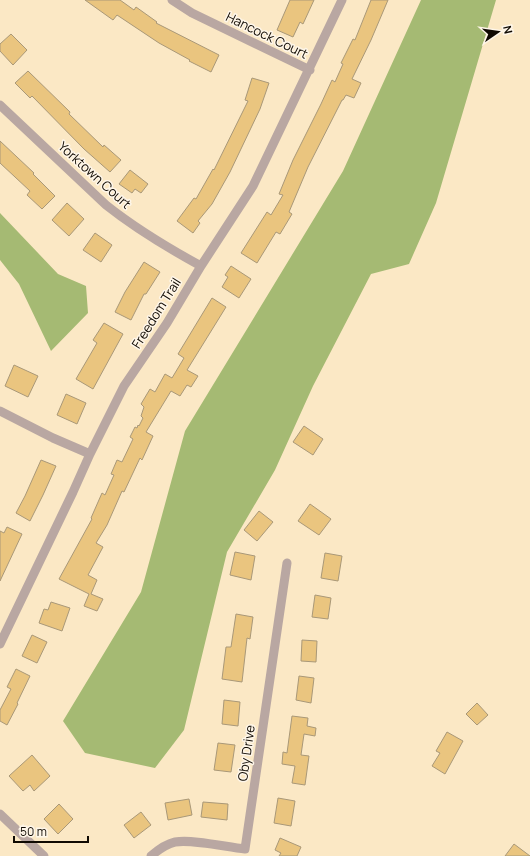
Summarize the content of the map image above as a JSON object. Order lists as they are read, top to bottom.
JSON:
{
  "streets": {
    "street": [
      "Hancock Court",
      "Yorktown Court",
      "Freedom Trail",
      "Oby Drive"
    ]
  },
  "crossings": [
    ["Hancock Court", "Freedom Trail"],
    ["Yorktown Court", "Freedom Trail"]
  ],
  "scale_bar": "50 m",
  "north": "right"
}
